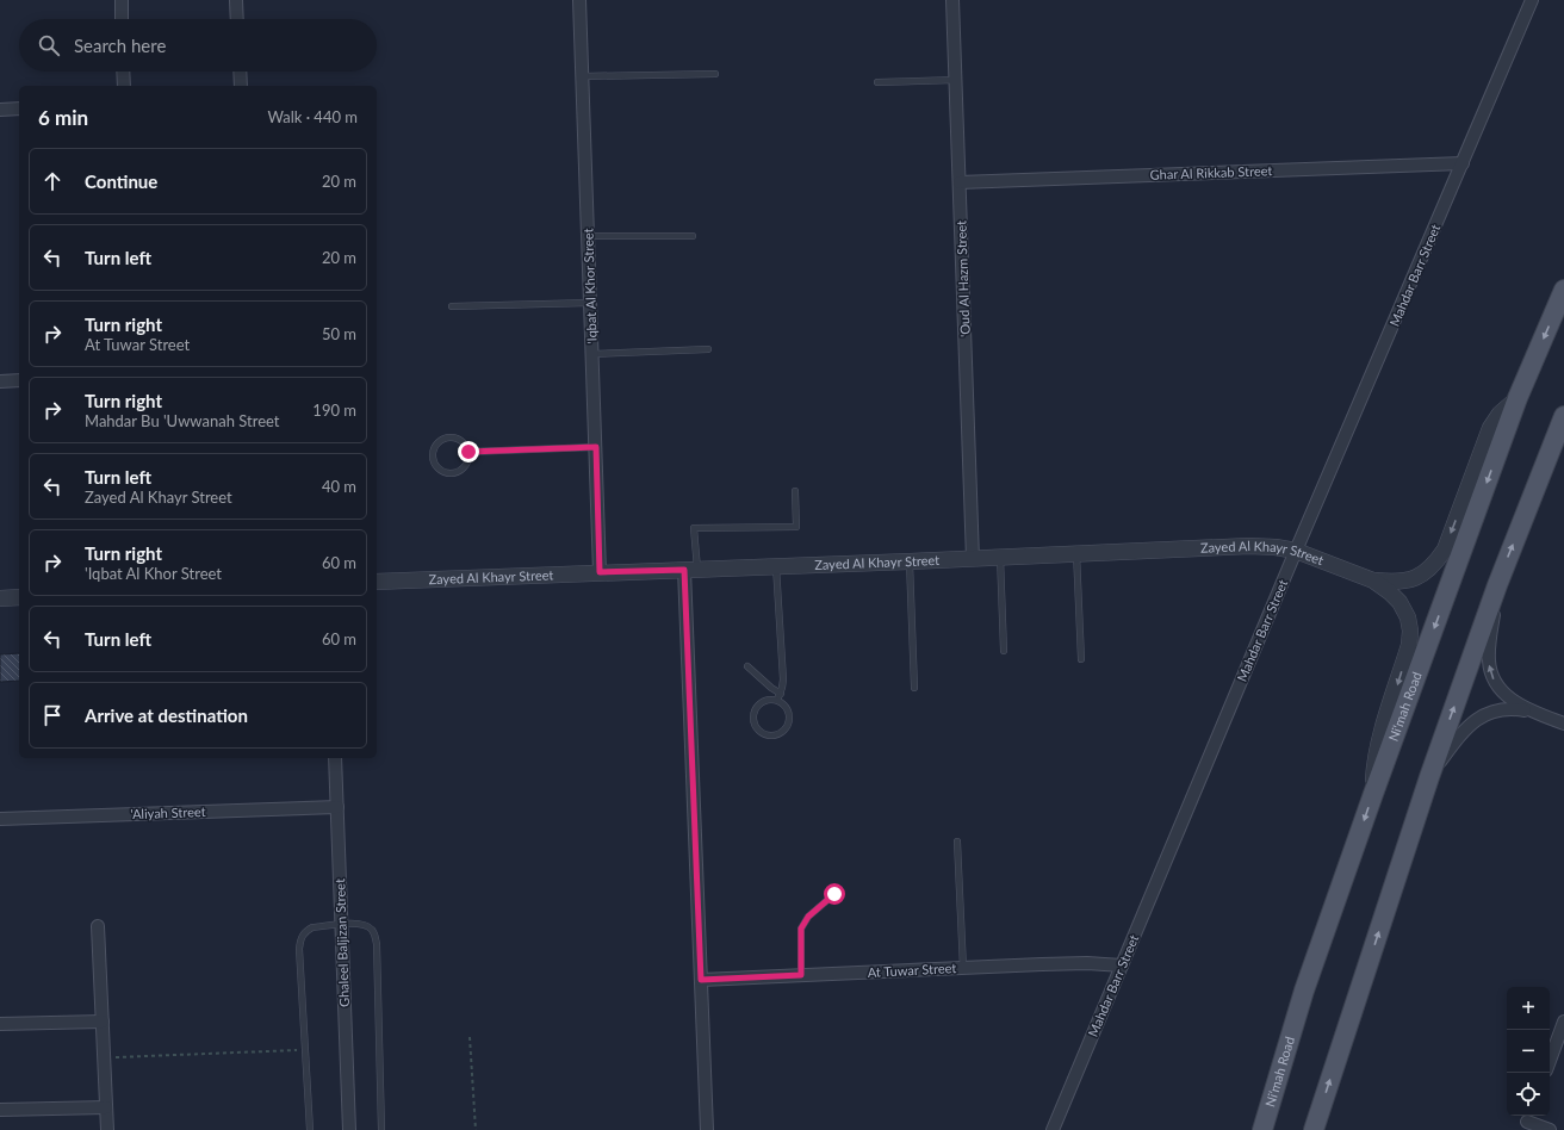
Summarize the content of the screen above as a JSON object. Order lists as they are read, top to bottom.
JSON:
{
  "streets": {
    "main road": ["Ni'mah Road"],
    "street": [
      "Ghar Al Rikkab Street",
      "Mahdar Barr Street",
      "'Oud Al Hazm Street",
      "'Iqbat Al Khor Street",
      "Zayed Al Khayr Street",
      "'Aliyah Street",
      "Ghaleel Baljizan Street",
      "At Tuwar Street"
    ]
  },
  "crossings": [
    ["Ghar Al Rikkab Street", "Mahdar Barr Street"],
    ["Ghar Al Rikkab Street", "'Oud Al Hazm Street"],
    ["Mahdar Barr Street", "Zayed Al Khayr Street"],
    ["Mahdar Barr Street", "At Tuwar Street"],
    ["'Oud Al Hazm Street", "Zayed Al Khayr Street"],
    ["'Iqbat Al Khor Street", "Zayed Al Khayr Street"],
    ["'Aliyah Street", "Ghaleel Baljizan Street"]
  ],
  "page": {
    "search": "Search here",
    "heading": ["6 min", "Walk · 440 m"],
    "list": [
      ["Continue", "20 m"],
      ["Turn left", "20 m"],
      ["Turn right", "At Tuwar Street", "50 m"],
      ["Turn right", "Mahdar Bu 'Uwwanah Street", "190 m"],
      ["Turn left", "Zayed Al Khayr Street", "40 m"],
      ["Turn right", "'Iqbat Al Khor Street", "60 m"],
      ["Turn left", "60 m"],
      "Arrive at destination"
    ],
    "map_buttons": ["+", "−"]
  }
}
